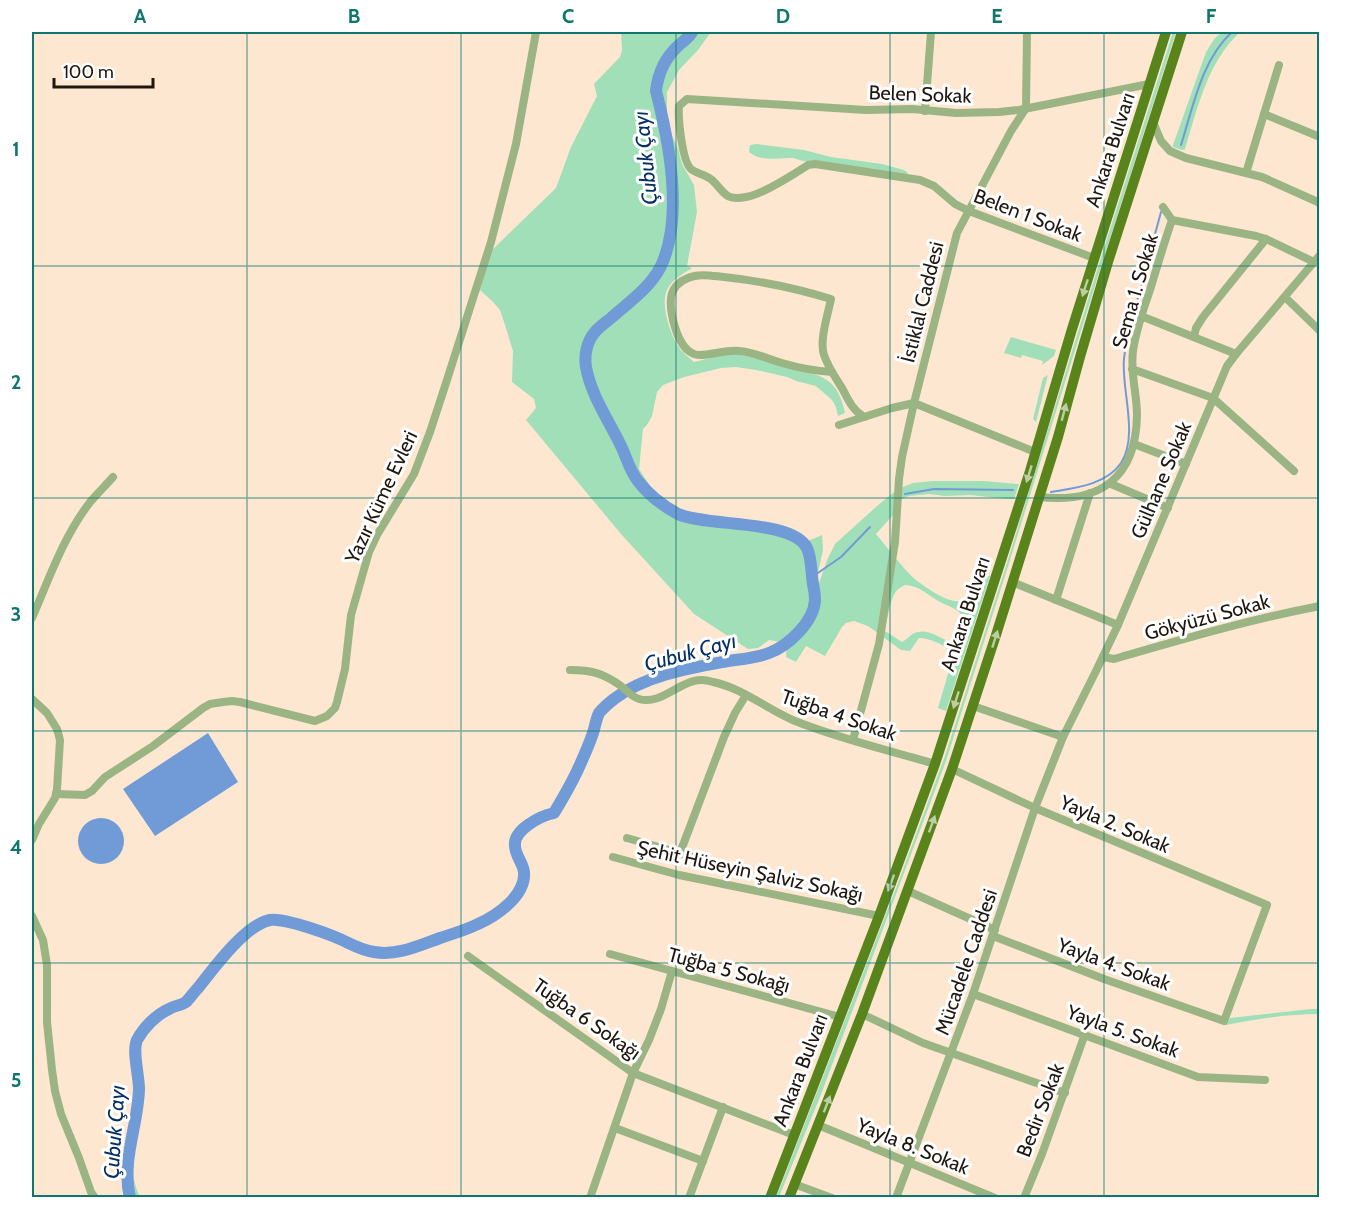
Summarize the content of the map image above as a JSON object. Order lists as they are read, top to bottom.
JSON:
{
  "streets": {
    "main road": ["Ankara Bulvarı"],
    "street": [
      "Belen Sokak",
      "Belen 1 Sokak",
      "Sema 1. Sokak",
      "İstiklal Caddesi",
      "Gülhane Sokak",
      "Yazır Küme Evleri",
      "Gökyüzü Sokak",
      "Tuğba 4 Sokak",
      "Yayla 2. Sokak",
      "Şehit Hüseyin Şalviz Sokağı",
      "Mücadele Caddesi",
      "Yayla 4. Sokak",
      "Tuğba 5 Sokağı",
      "Tuğba 6 Sokağı",
      "Yayla 5. Sokak",
      "Bedir Sokak",
      "Yayla 8. Sokak"
    ]
  },
  "crossings": [
    ["Belen Sokak", "Ankara Bulvarı"],
    ["Belen Sokak", "Belen 1 Sokak"],
    ["Belen Sokak", "İstiklal Caddesi"],
    ["Ankara Bulvarı", "Belen 1 Sokak"],
    ["Ankara Bulvarı", "Tuğba 4 Sokak"],
    ["Ankara Bulvarı", "Yayla 2. Sokak"],
    ["Ankara Bulvarı", "Şehit Hüseyin Şalviz Sokağı"],
    ["Ankara Bulvarı", "Yayla 4. Sokak"],
    ["Ankara Bulvarı", "Tuğba 5 Sokağı"],
    ["Ankara Bulvarı", "Tuğba 6 Sokağı"],
    ["Ankara Bulvarı", "Yayla 8. Sokak"],
    ["Belen 1 Sokak", "İstiklal Caddesi"],
    ["İstiklal Caddesi", "Tuğba 4 Sokak"],
    ["Gülhane Sokak", "Gökyüzü Sokak"],
    ["Gülhane Sokak", "Mücadele Caddesi"],
    ["Yayla 2. Sokak", "Mücadele Caddesi"],
    ["Yayla 2. Sokak", "Yayla 4. Sokak"],
    ["Mücadele Caddesi", "Yayla 4. Sokak"],
    ["Mücadele Caddesi", "Yayla 5. Sokak"],
    ["Mücadele Caddesi", "Yayla 8. Sokak"],
    ["Yayla 5. Sokak", "Bedir Sokak"]
  ],
  "water": ["Çubuk Çayı"],
  "scale_bar": "100 m",
  "grid": {
    "columns": [
      "A",
      "B",
      "C",
      "D",
      "E",
      "F"
    ],
    "rows": [
      "1",
      "2",
      "3",
      "4",
      "5"
    ]
  }
}
